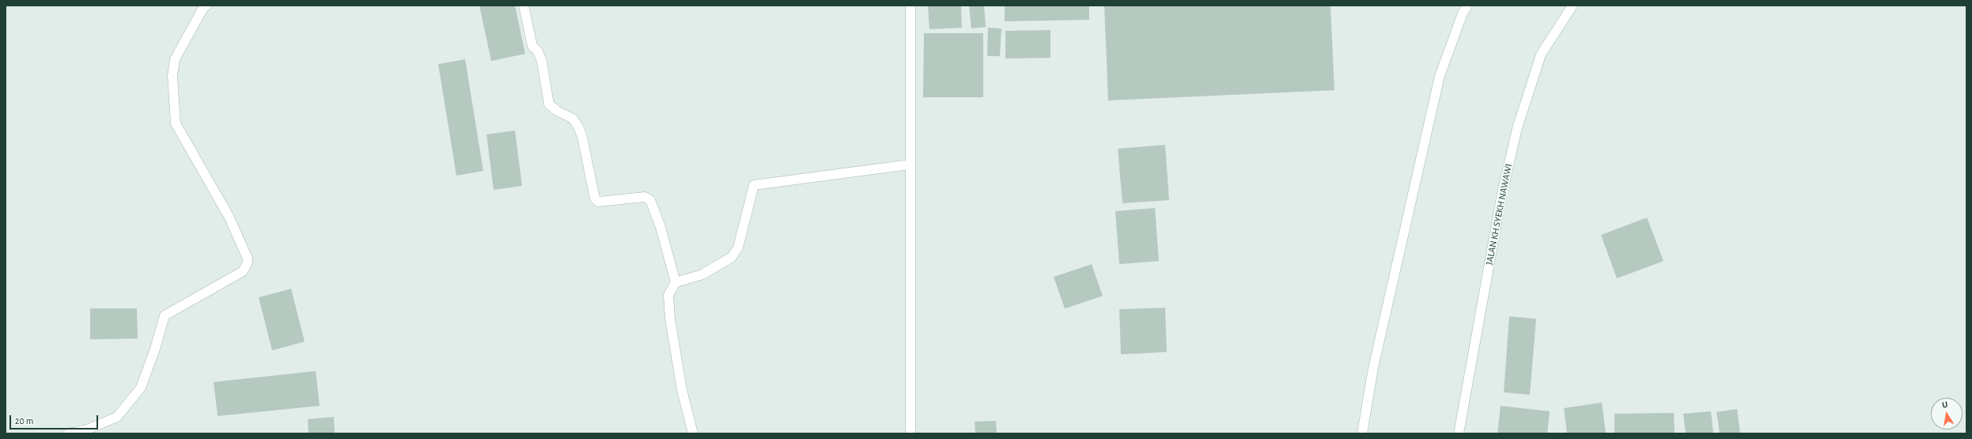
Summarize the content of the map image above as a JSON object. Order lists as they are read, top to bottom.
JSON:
{
  "streets": {
    "street": ["JALAN KH SYEKH NAWAWI"]
  },
  "scale_bar": "20 m",
  "north": "top"
}
